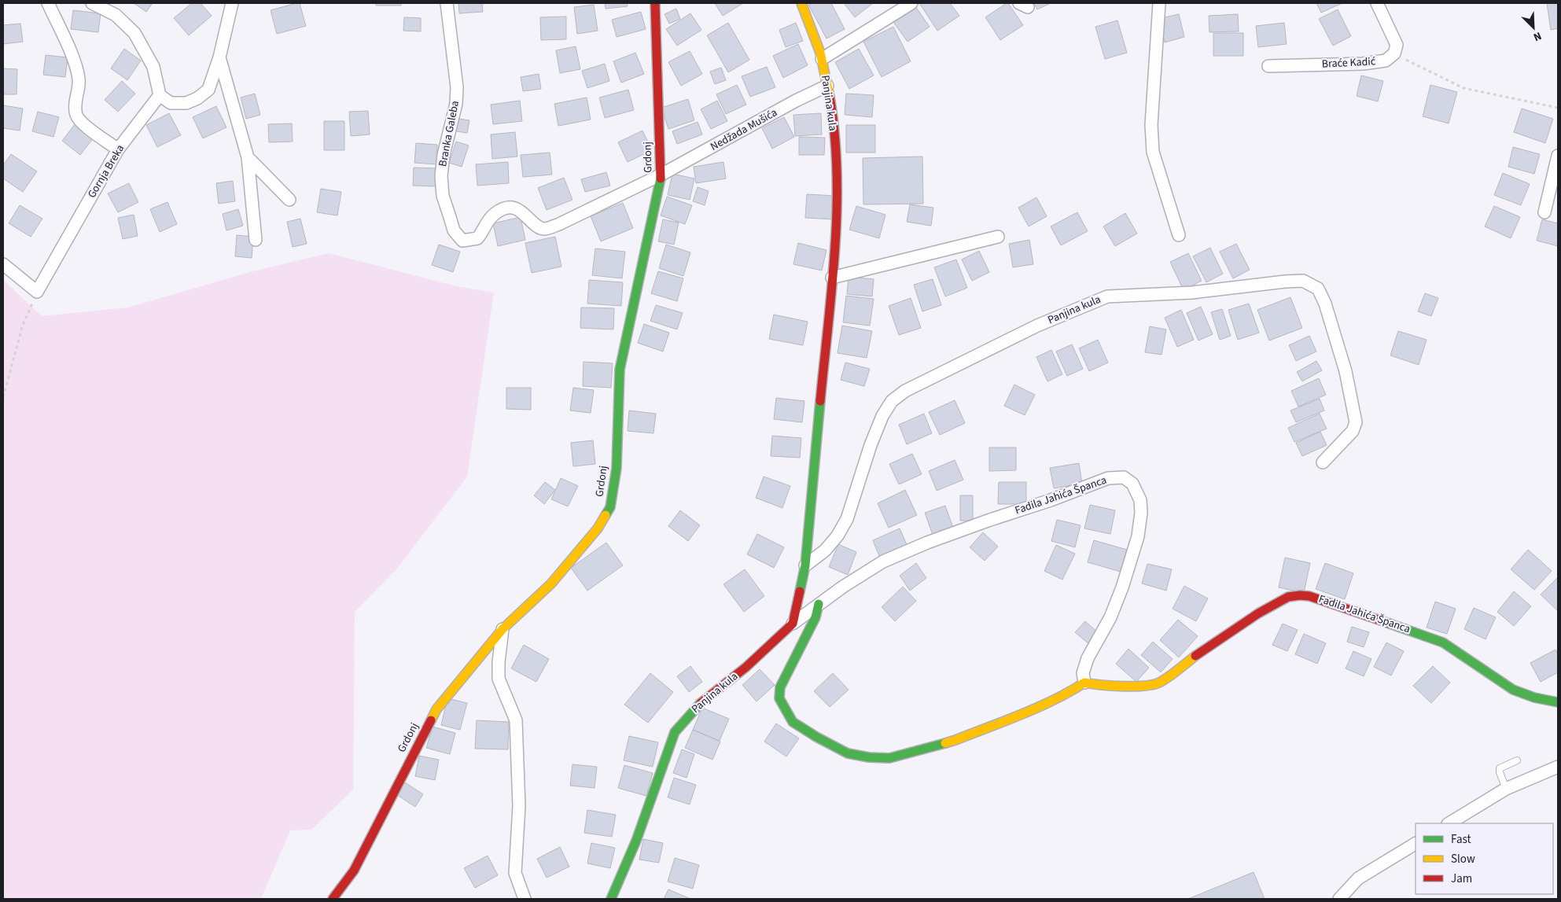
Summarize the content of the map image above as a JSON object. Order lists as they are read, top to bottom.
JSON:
{
  "streets": {
    "street": [
      "Braće Kadić",
      "Panjina kula",
      "Nedžada Mušića",
      "Branka Galeba",
      "Grdonj",
      "Gornja Breka",
      "Fadila Jahića Španca"
    ]
  },
  "crossings": [
    ["Panjina kula", "Nedžada Mušića"],
    ["Panjina kula", "Fadila Jahića Španca"],
    ["Nedžada Mušića", "Branka Galeba"],
    ["Nedžada Mušića", "Grdonj"],
    ["Branka Galeba", "Grdonj"]
  ],
  "legend": ["Fast", "Slow", "Jam"],
  "north": "bottom right"
}
